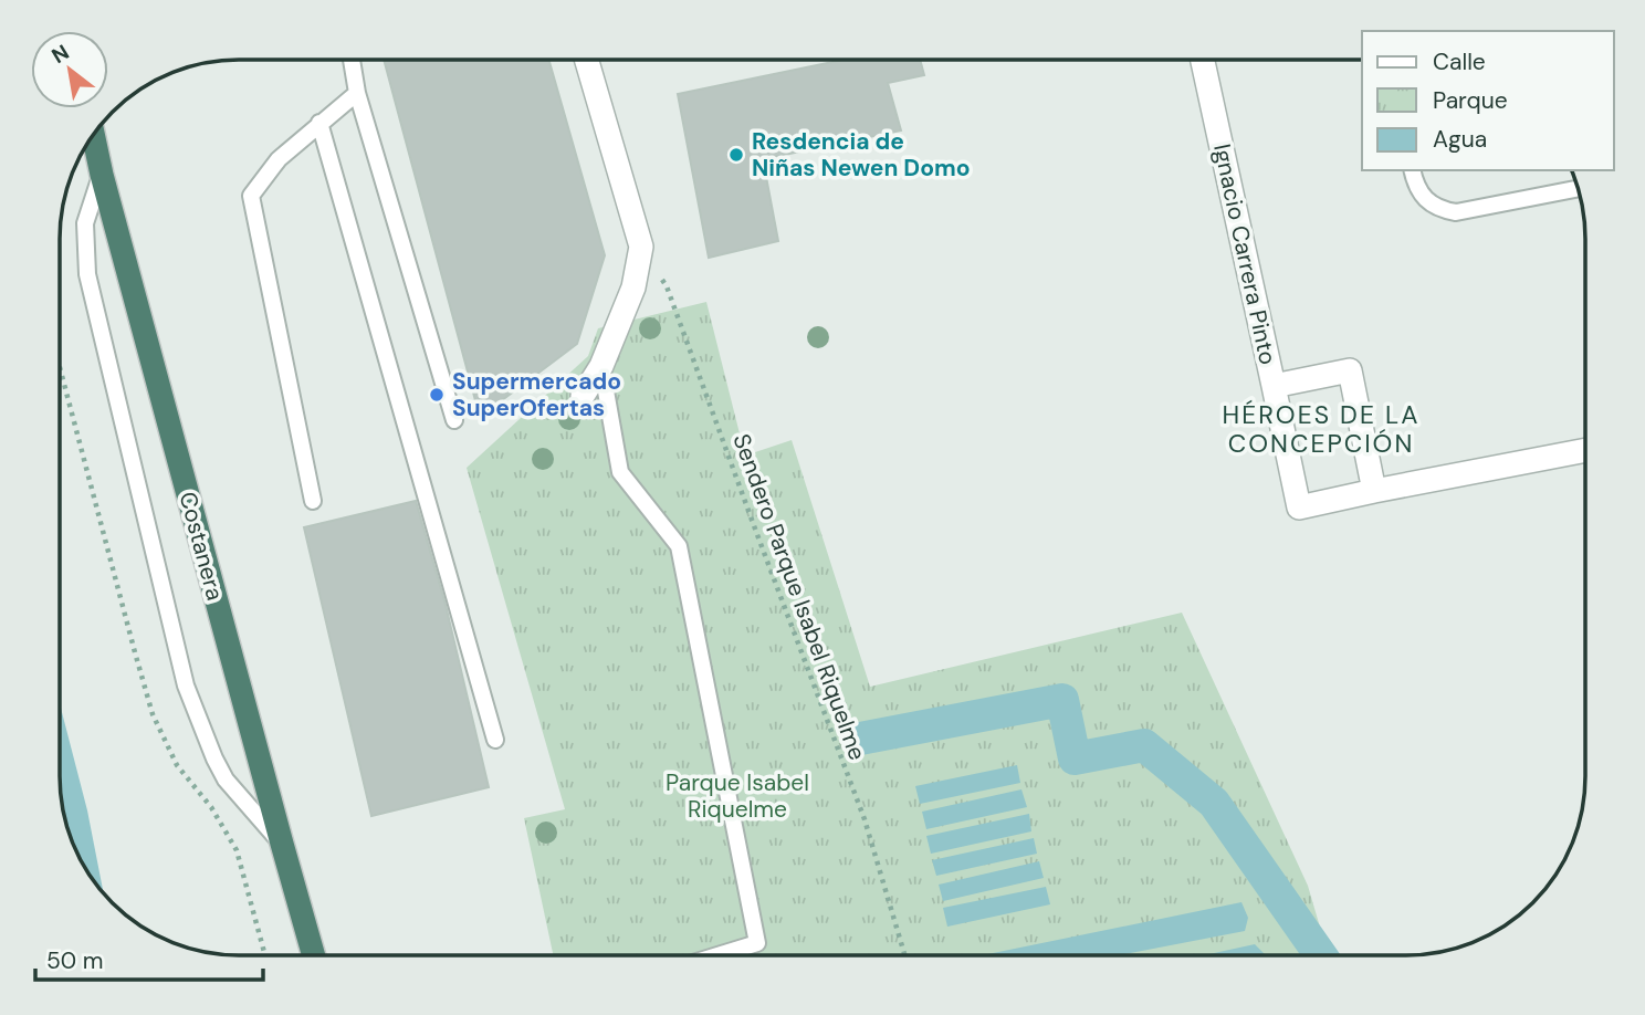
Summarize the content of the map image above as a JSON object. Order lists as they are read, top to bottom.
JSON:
{
  "streets": {
    "highway": ["Costanera"],
    "street": ["Ignacio Carrera Pinto"],
    "path": ["Sendero Parque Isabel Riquelme"]
  },
  "districts": ["HÉROES DE LA CONCEPCIÓN"],
  "parks": ["Parque Isabel Riquelme"],
  "places": ["Resdencia de Niñas Newen Domo", "Supermercado SuperOfertas"],
  "legend": ["Calle", "Parque", "Agua"],
  "scale_bar": "50 m",
  "north": "top left"
}
